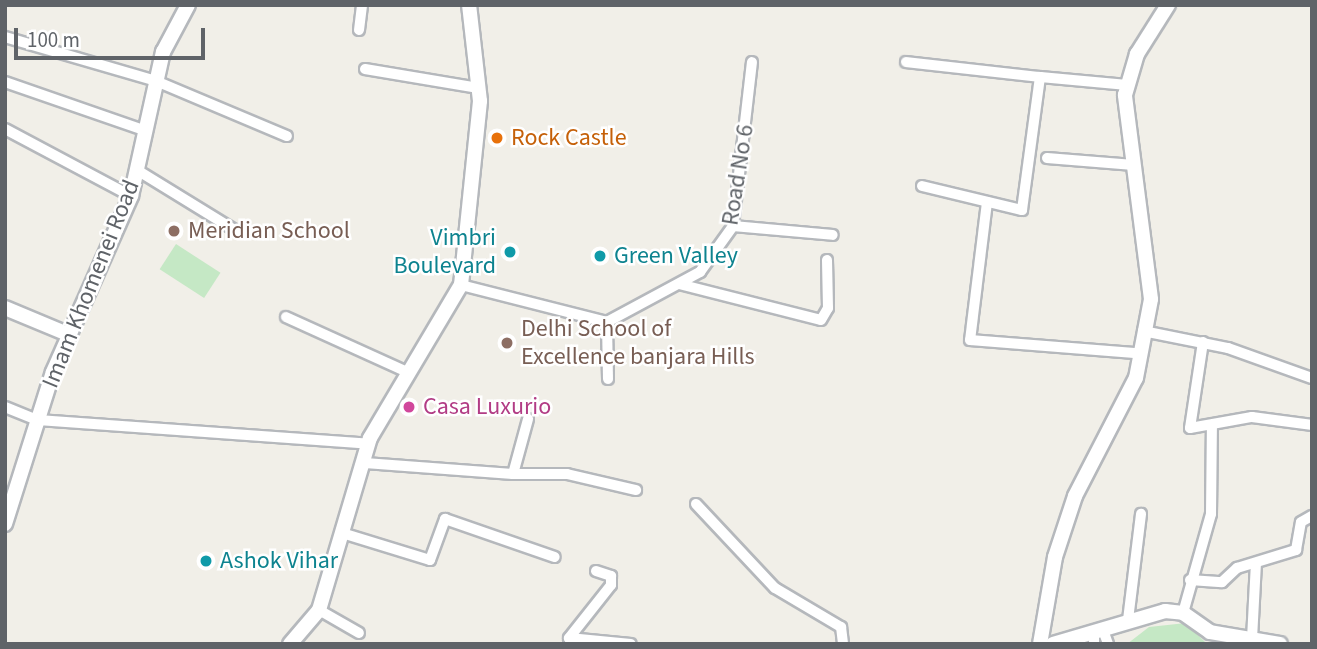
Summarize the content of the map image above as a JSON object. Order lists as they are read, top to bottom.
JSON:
{
  "streets": {
    "street": ["Road No 6", "Imam Khomenei Road"]
  },
  "places": [
    "Rock Castle",
    "Meridian School",
    "Vimbri Boulevard",
    "Green Valley",
    "Delhi School of Excellence banjara Hills",
    "Casa Luxurio",
    "Ashok Vihar"
  ],
  "scale_bar": "100 m"
}
